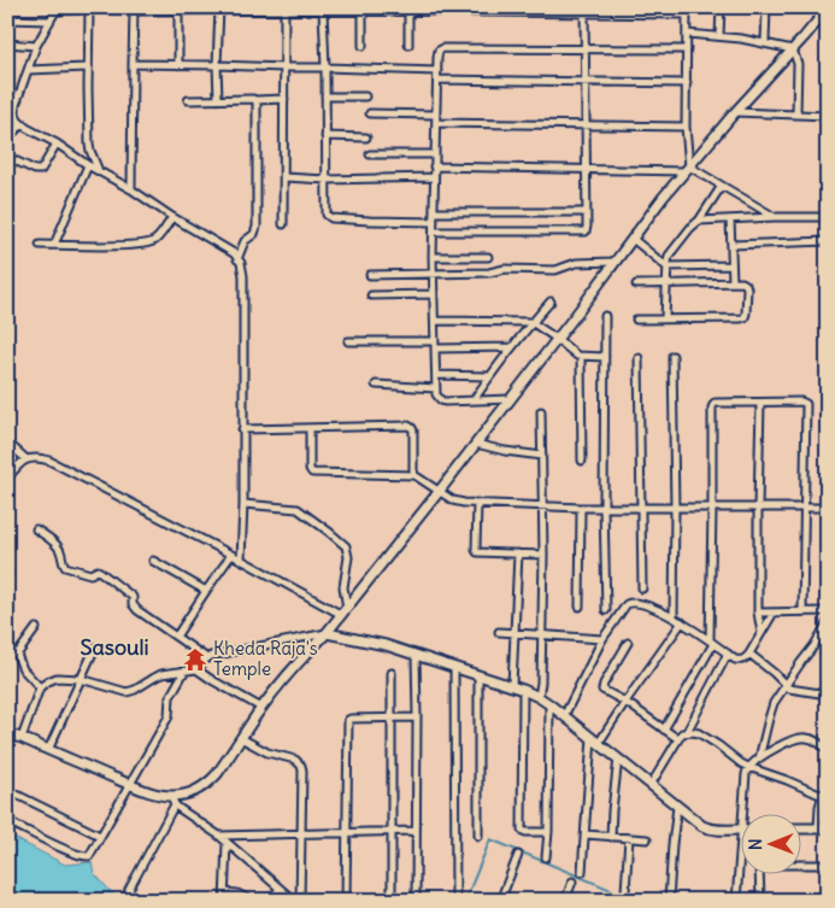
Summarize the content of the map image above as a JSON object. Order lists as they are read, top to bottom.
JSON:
{
  "districts": ["Sasouli"],
  "places": {
    "temple": ["Kheda Raja's Temple"]
  },
  "north": "left"
}
